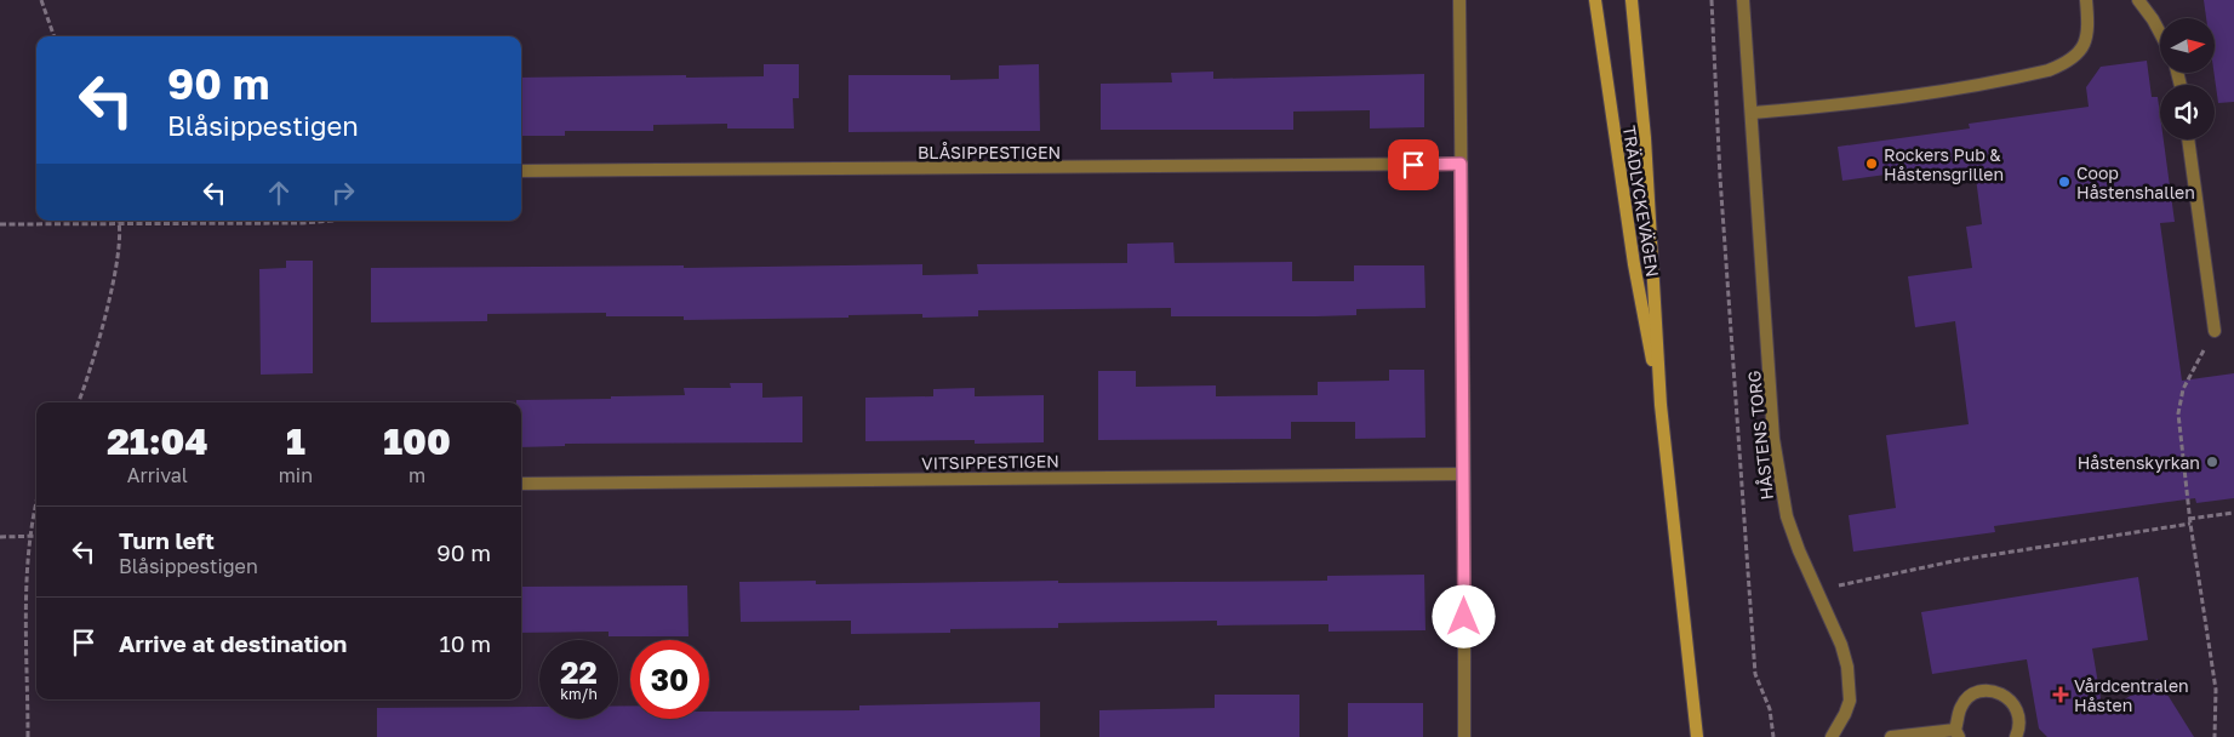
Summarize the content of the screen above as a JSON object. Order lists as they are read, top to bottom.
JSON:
{
  "streets": {
    "street": [
      "BLÅSIPPESTIGEN",
      "TRÄDLYCKEVÄGEN",
      "HÅSTENS TORG",
      "VITSIPPESTIGEN"
    ]
  },
  "places": {
    "other": ["Rockers Pub & Håstensgrillen", "Coop Håstenshallen", "Håstenskyrkan"],
    "health": ["Vårdcentralen Håsten"]
  },
  "north": "right",
  "page": {
    "turn": ["90 m", "Blåsippestigen"],
    "eta": [
      "21:04",
      "Arrival",
      "1",
      "min",
      "100",
      "m"
    ],
    "list": [
      {
        "name": "Turn left",
        "note": "Blåsippestigen",
        "value": "90 m"
      },
      {
        "name": "Arrive at destination",
        "value": "10 m"
      }
    ],
    "speed": "22 km/h",
    "limit": "30"
  }
}
